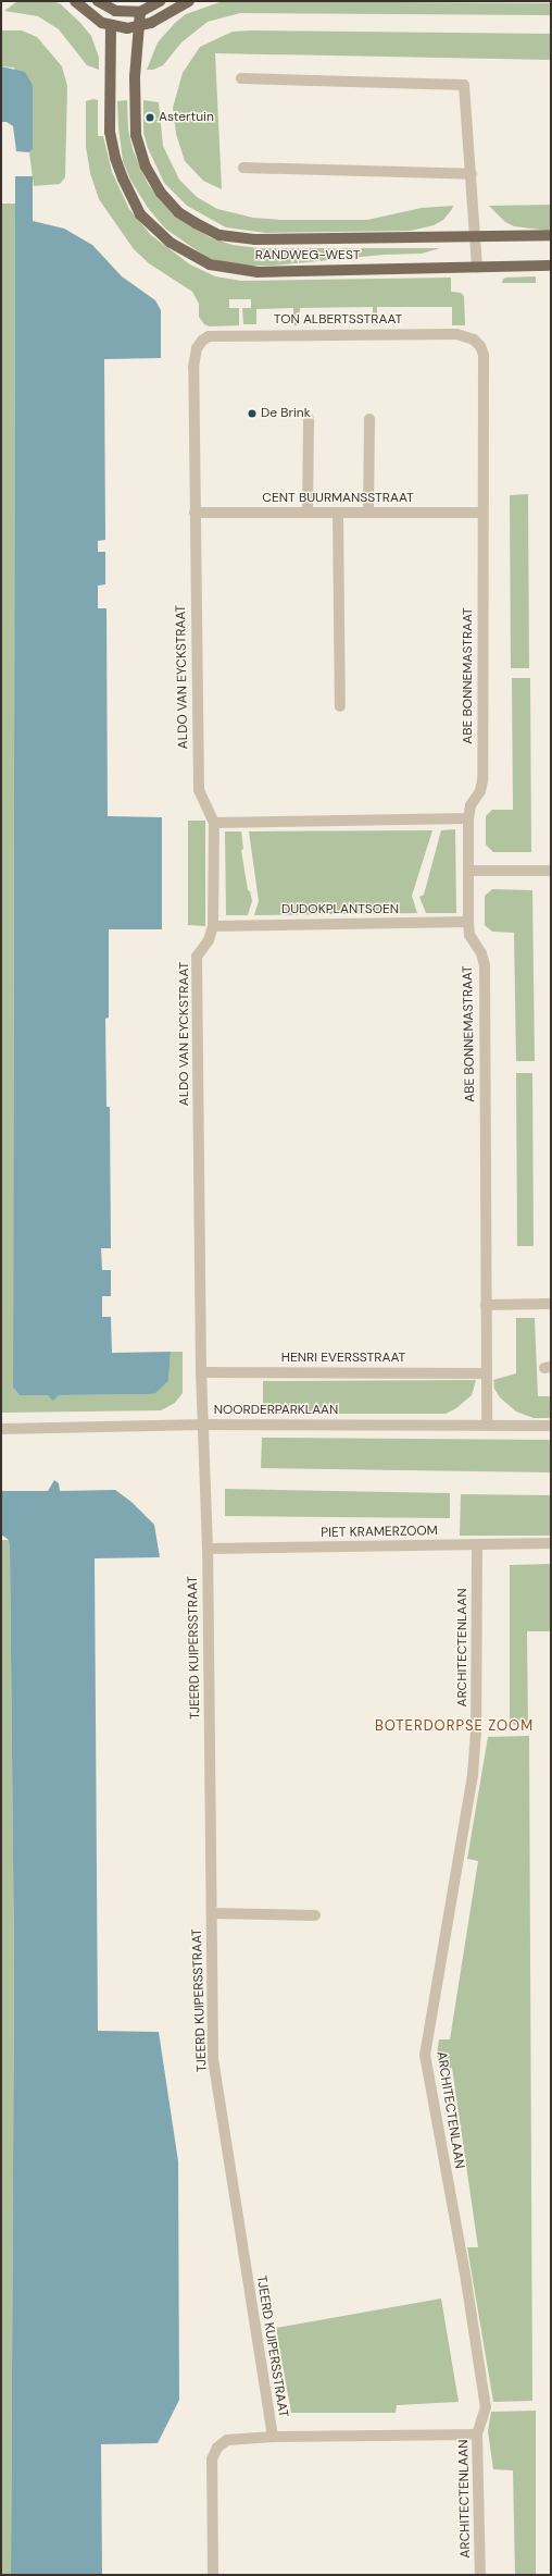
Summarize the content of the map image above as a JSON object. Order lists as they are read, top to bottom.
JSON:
{
  "streets": {
    "main road": ["RANDWEG-WEST"],
    "street": [
      "TON ALBERTSSTRAAT",
      "CENT BUURMANSSTRAAT",
      "ABE BONNEMASTRAAT",
      "ALDO VAN EYCKSTRAAT",
      "DUDOKPLANTSOEN",
      "HENRI EVERSSTRAAT",
      "NOORDERPARKLAAN",
      "PIET KRAMERZOOM",
      "TJEERD KUIPERSSTRAAT",
      "ARCHITECTENLAAN"
    ]
  },
  "crossings": [
    ["TON ALBERTSSTRAAT", "ABE BONNEMASTRAAT"],
    ["TON ALBERTSSTRAAT", "ALDO VAN EYCKSTRAAT"],
    ["CENT BUURMANSSTRAAT", "ABE BONNEMASTRAAT"],
    ["CENT BUURMANSSTRAAT", "ALDO VAN EYCKSTRAAT"],
    ["ABE BONNEMASTRAAT", "DUDOKPLANTSOEN"],
    ["ABE BONNEMASTRAAT", "HENRI EVERSSTRAAT"],
    ["ABE BONNEMASTRAAT", "NOORDERPARKLAAN"],
    ["ALDO VAN EYCKSTRAAT", "DUDOKPLANTSOEN"],
    ["ALDO VAN EYCKSTRAAT", "HENRI EVERSSTRAAT"],
    ["ALDO VAN EYCKSTRAAT", "NOORDERPARKLAAN"],
    ["ALDO VAN EYCKSTRAAT", "TJEERD KUIPERSSTRAAT"],
    ["NOORDERPARKLAAN", "TJEERD KUIPERSSTRAAT"],
    ["PIET KRAMERZOOM", "TJEERD KUIPERSSTRAAT"],
    ["PIET KRAMERZOOM", "ARCHITECTENLAAN"]
  ],
  "districts": ["BOTERDORPSE ZOOM"],
  "places": ["Astertuin", "De Brink"]
}
